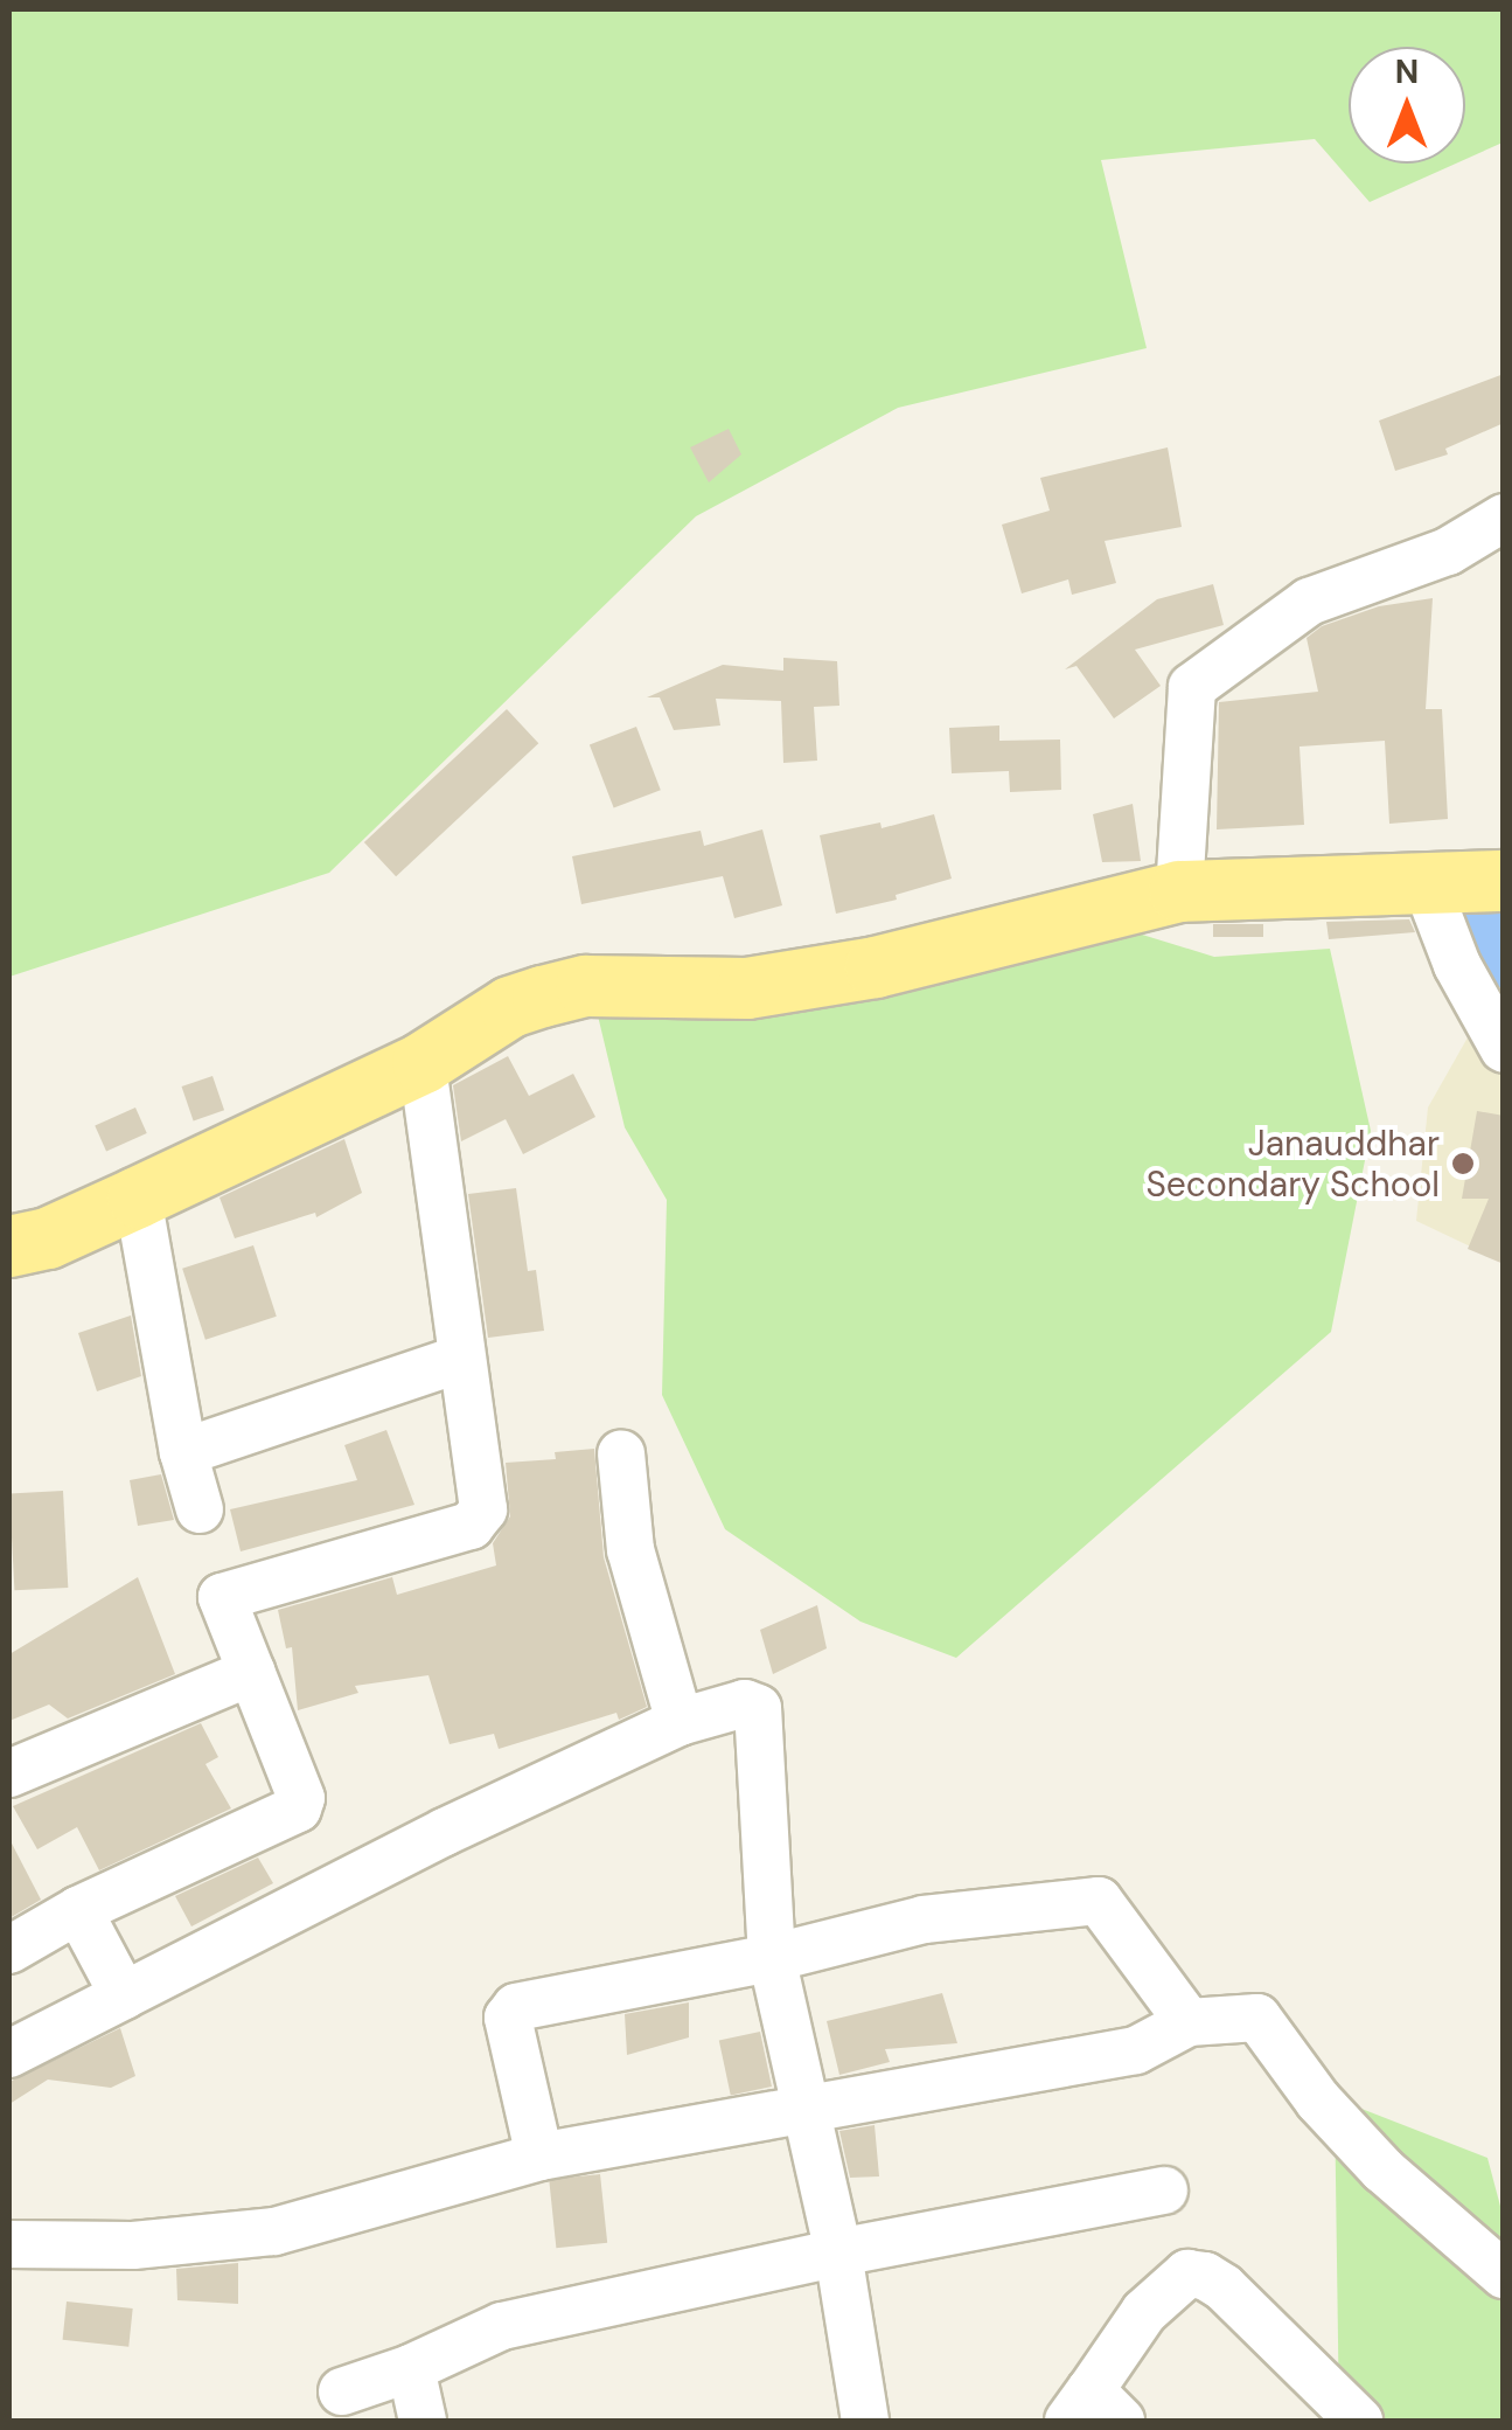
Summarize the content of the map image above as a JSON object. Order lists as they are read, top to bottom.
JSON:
{
  "places": ["Janauddhar Secondary School"],
  "north": "top"
}
